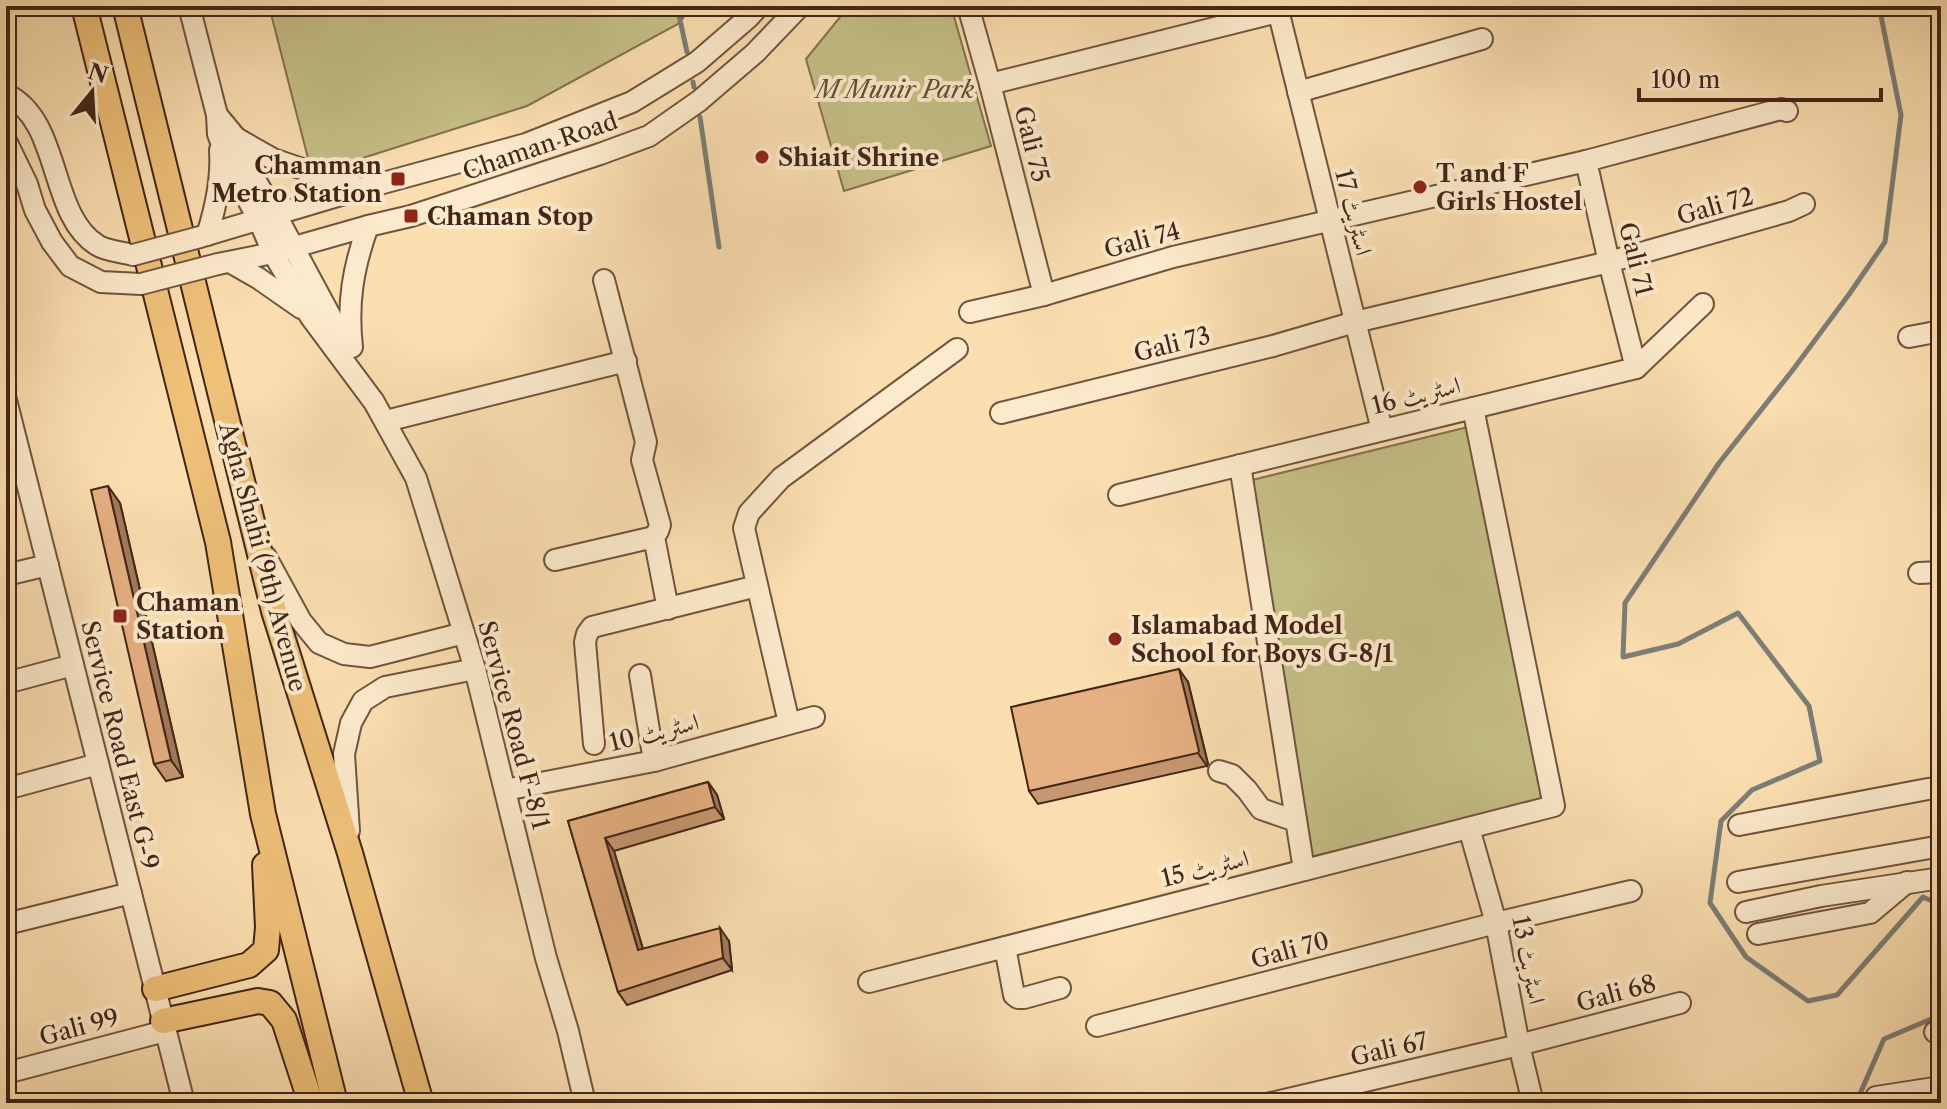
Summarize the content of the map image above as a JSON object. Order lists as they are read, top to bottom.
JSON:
{
  "streets": {
    "main road": ["Agha Shahi (9th) Avenue"],
    "street": [
      "Gali 75",
      "Chaman Road",
      "Gali 72",
      "اسٹریٹ 17",
      "Gali 74",
      "Gali 71",
      "Gali 73",
      "اسٹریٹ 16",
      "Service Road F-8/1",
      "اسٹریٹ 10",
      "Service Road East G-9",
      "اسٹریٹ 15",
      "Gali 70",
      "اسٹریٹ 13",
      "Gali 68",
      "Gali 99",
      "Gali 67"
    ]
  },
  "crossings": [
    ["Gali 75", "Gali 74"],
    ["Chaman Road", "Service Road F-8/1"],
    ["Gali 72", "اسٹریٹ 17"],
    ["Gali 72", "Gali 71"],
    ["Gali 72", "Gali 73"],
    ["اسٹریٹ 17", "Gali 74"],
    ["اسٹریٹ 17", "Gali 73"],
    ["اسٹریٹ 17", "اسٹریٹ 16"],
    ["Gali 74", "Gali 71"],
    ["Gali 71", "اسٹریٹ 16"],
    ["اسٹریٹ 16", "اسٹریٹ 15"],
    ["Service Road F-8/1", "اسٹریٹ 10"],
    ["Service Road East G-9", "Gali 99"],
    ["اسٹریٹ 15", "اسٹریٹ 13"],
    ["Gali 70", "اسٹریٹ 13"],
    ["اسٹریٹ 13", "Gali 68"],
    ["اسٹریٹ 13", "Gali 67"],
    ["Gali 68", "Gali 67"]
  ],
  "parks": ["M Munir Park"],
  "places": {
    "other": ["Shiait Shrine", "T and F Girls Hostel", "Islamabad Model School for Boys G-8/1"],
    "transit": ["Chamman Metro Station", "Chaman Stop", "Chaman Station"]
  },
  "scale_bar": "100 m",
  "north": "top"
}
